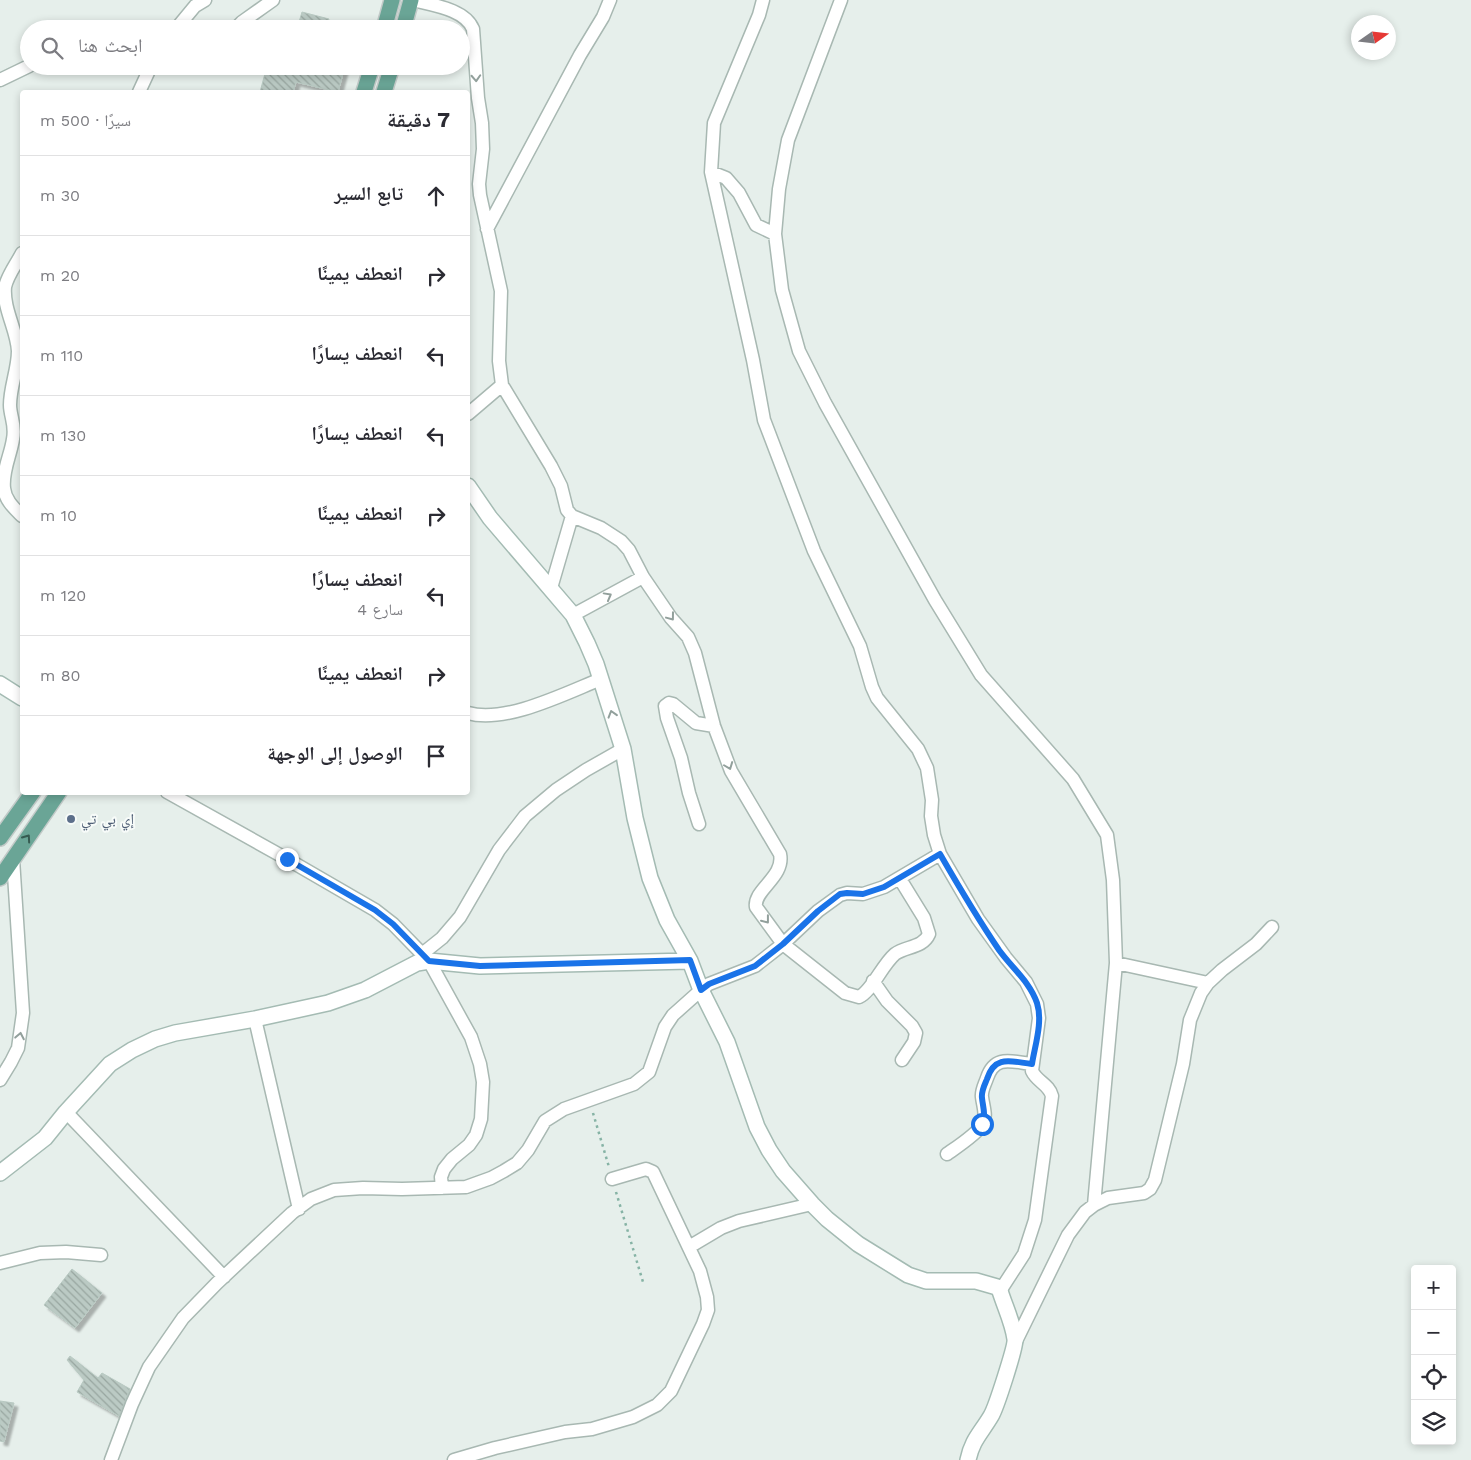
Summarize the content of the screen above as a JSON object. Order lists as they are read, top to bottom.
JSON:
{
  "places": ["إي بي تي"],
  "north": "right",
  "page": {
    "search": "ابحث هنا",
    "heading": ["7 دقيقة", "سيرًا · 500 m"],
    "list": [
      ["تابع السير", "30 m"],
      ["انعطف يمينًا", "20 m"],
      ["انعطف يسارًا", "110 m"],
      ["انعطف يسارًا", "130 m"],
      ["انعطف يمينًا", "10 m"],
      ["انعطف يسارًا", "سارع 4", "120 m"],
      ["انعطف يمينًا", "80 m"],
      "الوصول إلى الوجهة"
    ],
    "map_buttons": ["+", "−"]
  }
}
